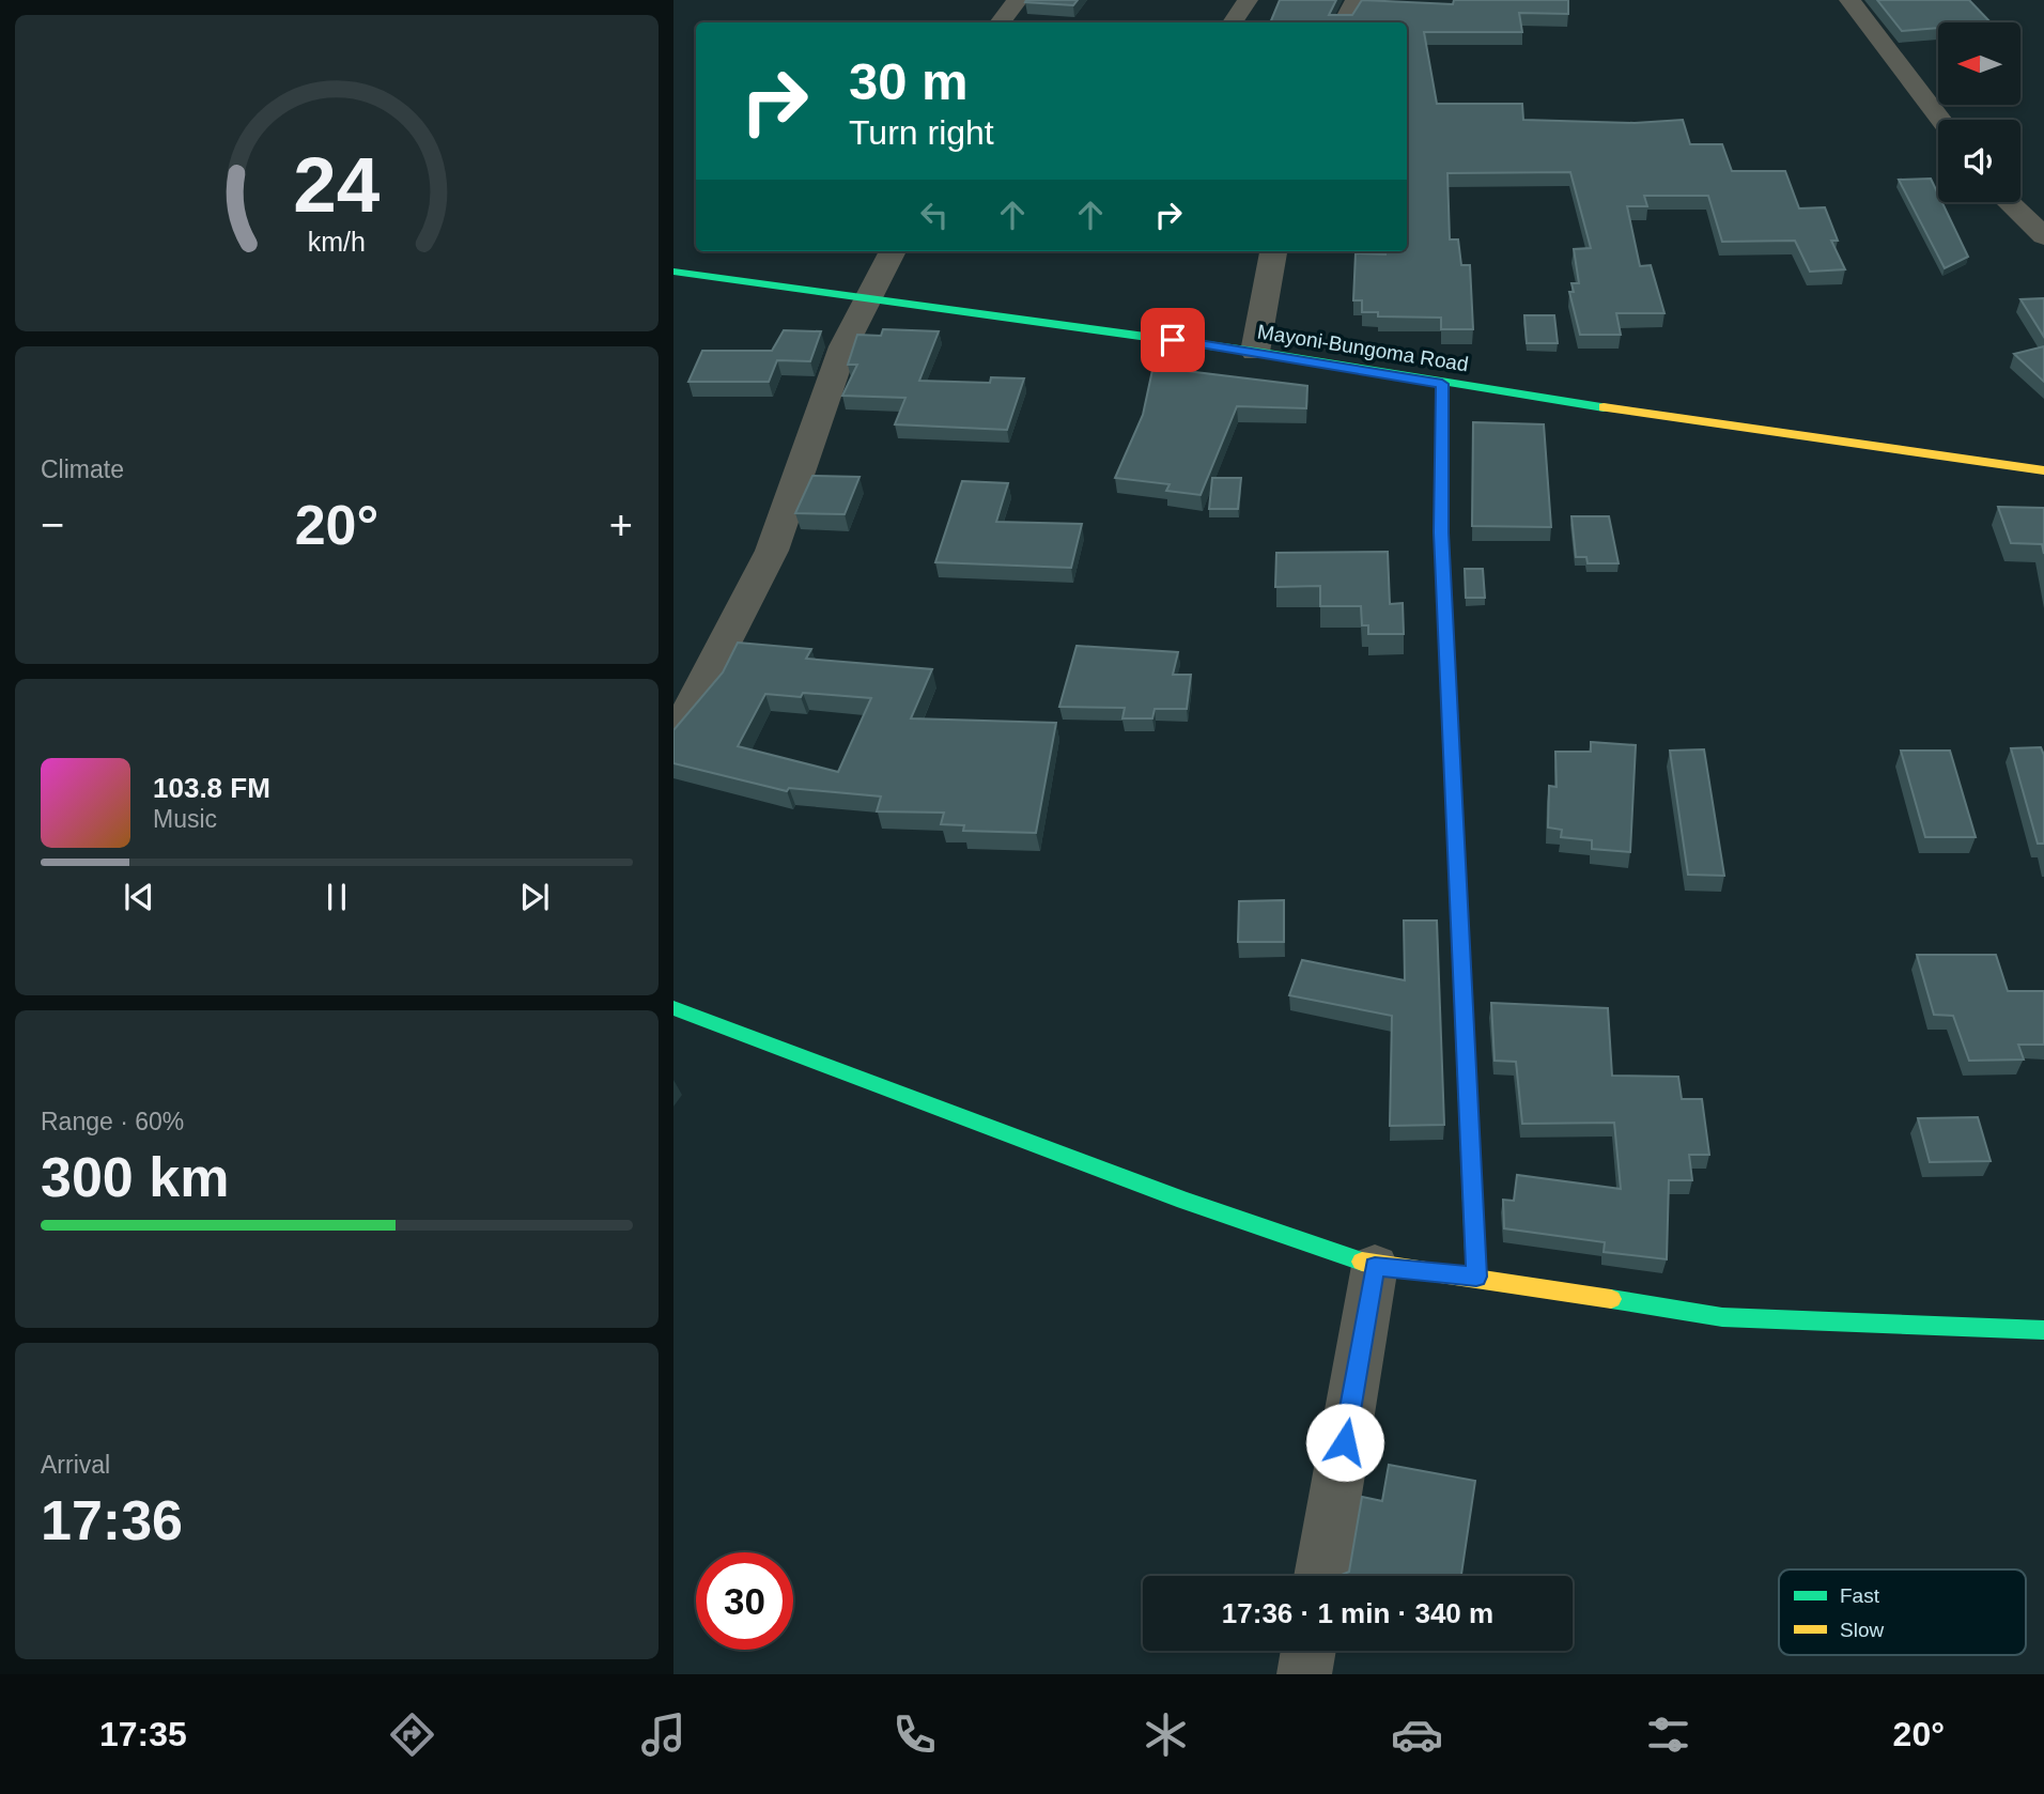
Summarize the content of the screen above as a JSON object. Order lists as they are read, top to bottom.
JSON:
{
  "streets": {
    "street": ["Mayoni-Bungoma Road"]
  },
  "legend": ["Fast", "Slow"],
  "north": "left",
  "page": {
    "turn": ["30 m", "Turn right"],
    "tile": [
      "Climate",
      ["Range · 60%", "300 km"],
      ["Arrival", "17:36"]
    ],
    "heat": ["−", "20°", "+"],
    "song": ["103.8 FM", "Music"],
    "limit": "30",
    "trip": "17:36 · 1 min · 340 m",
    "tabs": ["17:35", "20°"],
    "gauge": ["24", "km/h"]
  }
}
